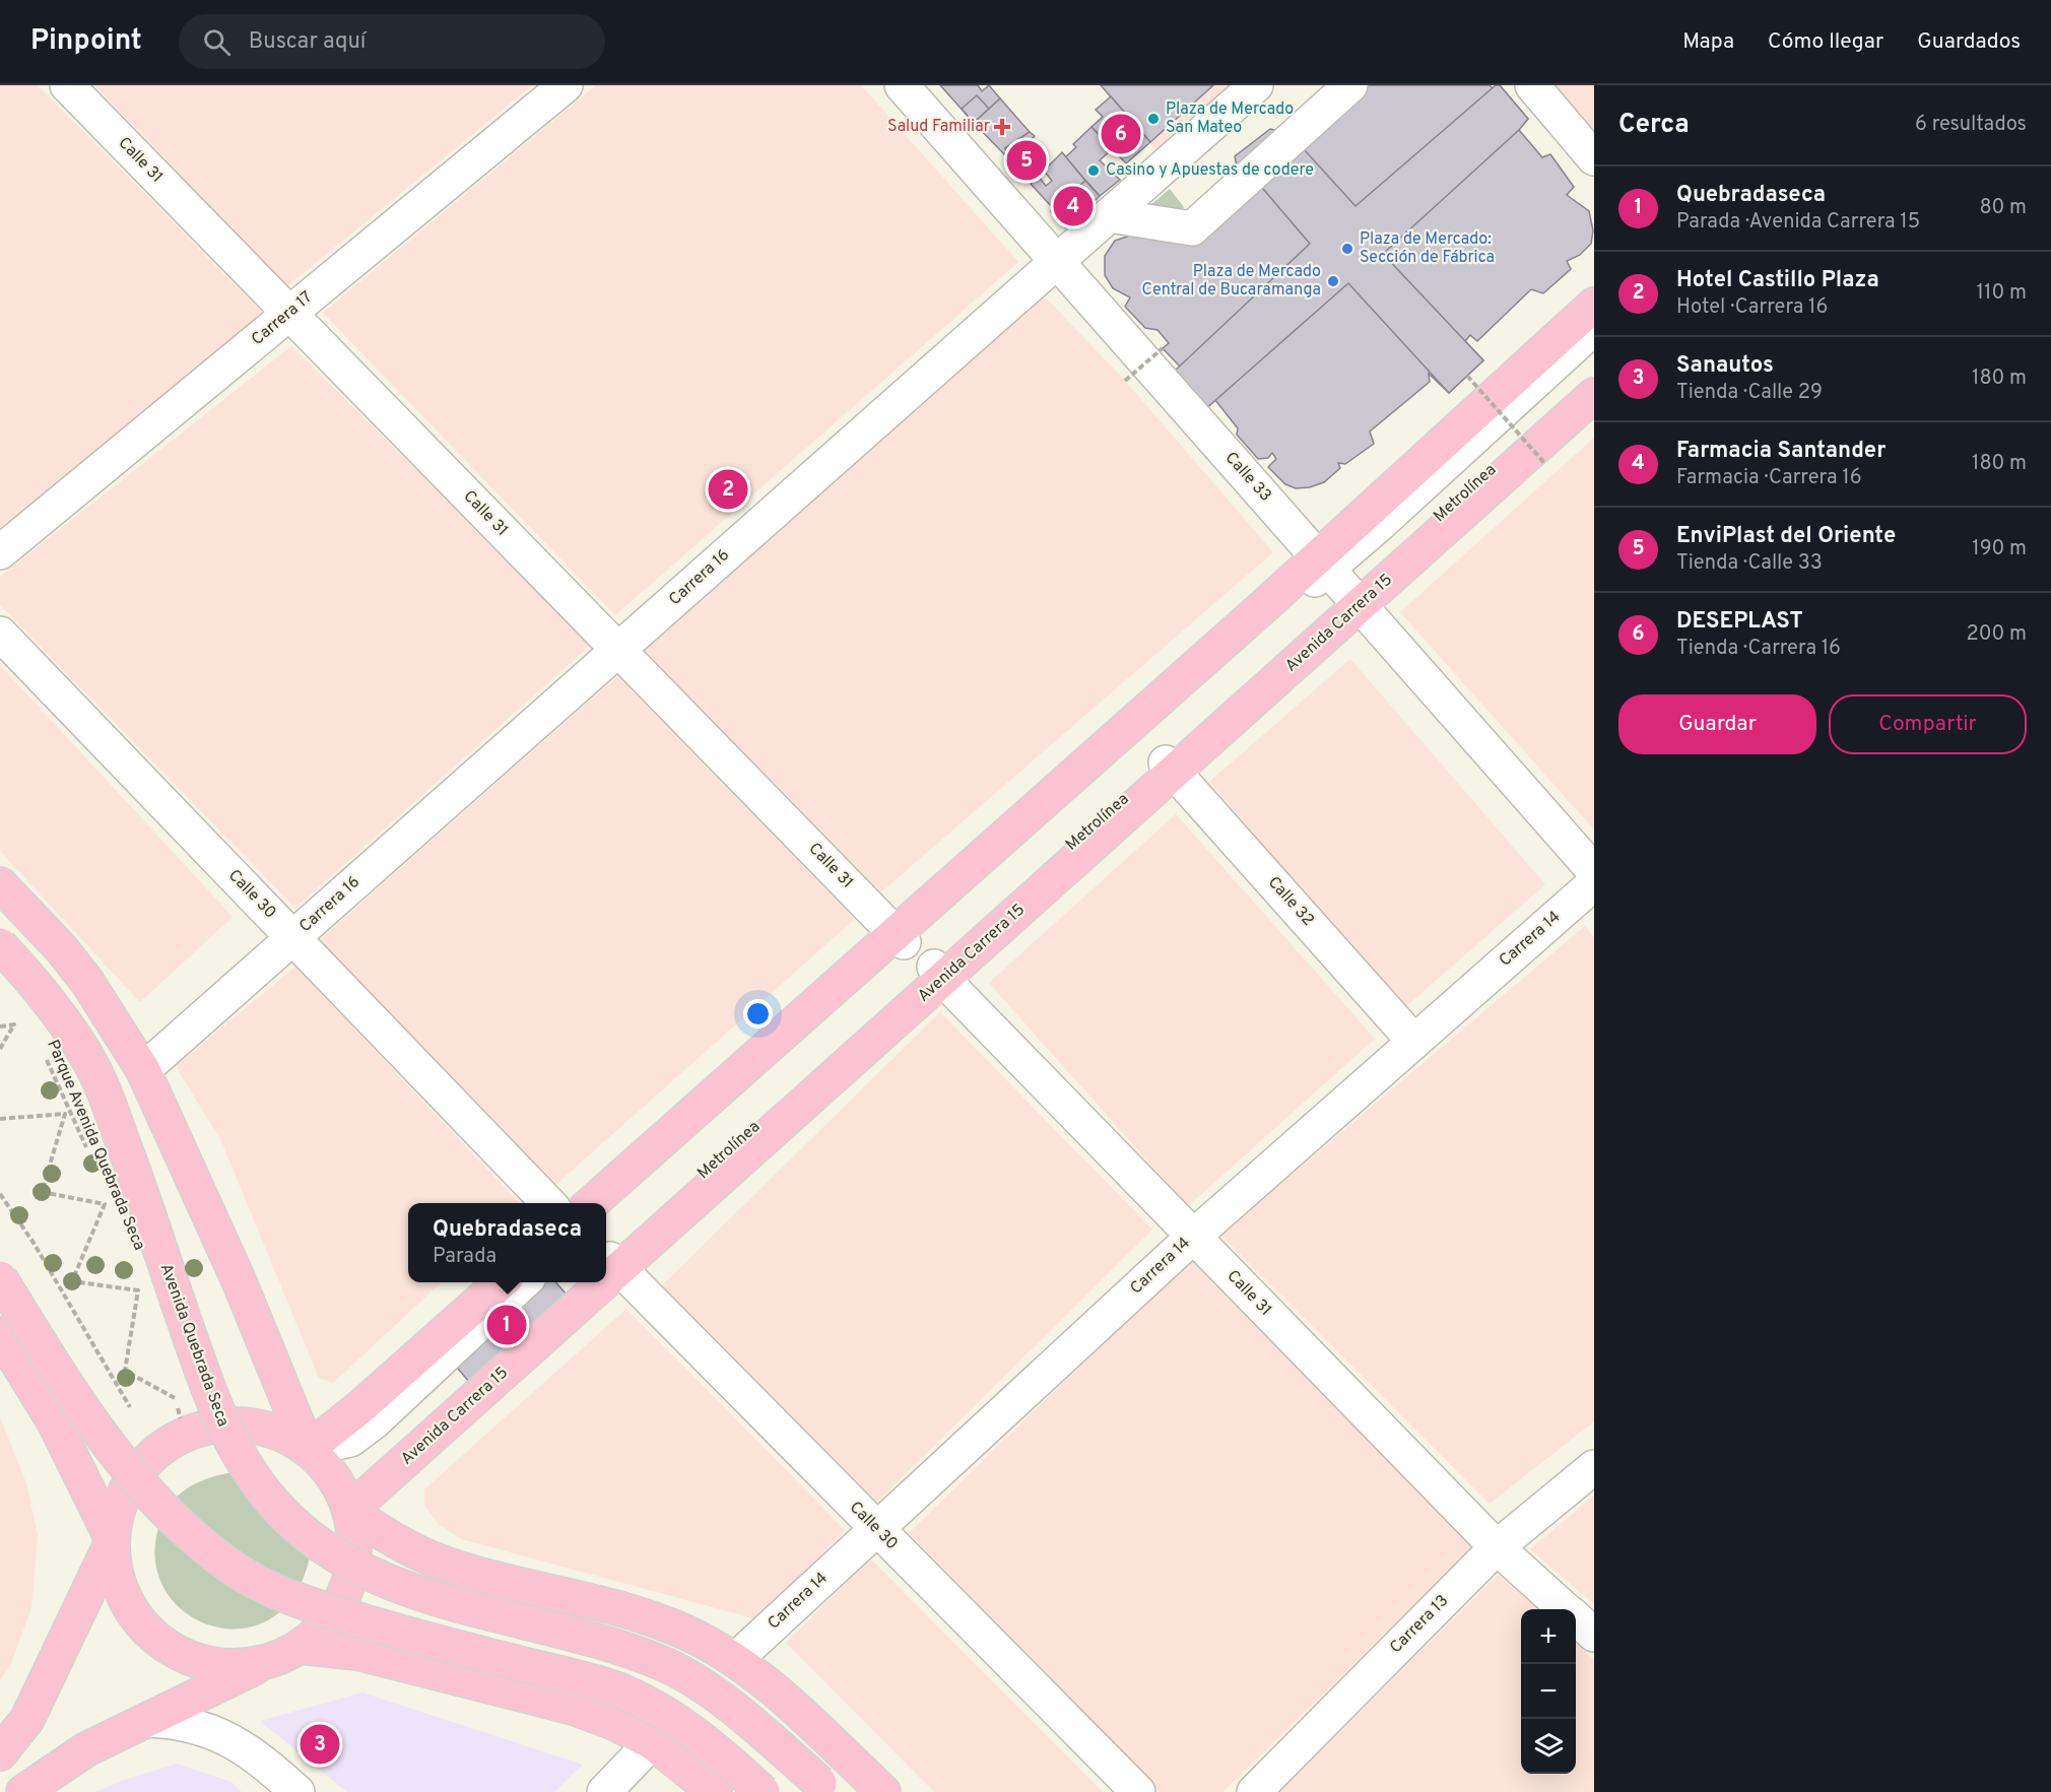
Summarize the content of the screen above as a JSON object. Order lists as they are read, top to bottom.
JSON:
{
  "streets": {
    "main road": ["Avenida Carrera 15", "Avenida Quebrada Seca"],
    "street": [
      "Calle 31",
      "Carrera 17",
      "Calle 33",
      "Metrolínea",
      "Carrera 16",
      "Calle 30",
      "Calle 32",
      "Carrera 14",
      "Carrera 13"
    ],
    "path": ["Parque Avenida Quebrada Seca"]
  },
  "crossings": [
    ["Calle 31", "Carrera 17"],
    ["Calle 31", "Carrera 16"],
    ["Calle 31", "Avenida Carrera 15"],
    ["Calle 31", "Carrera 14"],
    ["Calle 31", "Carrera 13"],
    ["Calle 33", "Metrolínea"],
    ["Calle 33", "Carrera 16"],
    ["Calle 33", "Avenida Carrera 15"],
    ["Metrolínea", "Avenida Carrera 15"],
    ["Carrera 16", "Calle 30"],
    ["Avenida Carrera 15", "Calle 32"],
    ["Calle 30", "Carrera 14"],
    ["Calle 32", "Carrera 14"]
  ],
  "places": {
    "other": [
      "Plaza de Mercado San Mateo",
      "Casino y Apuestas de codere",
      "Plaza de Mercado: Sección de Fábrica",
      "Plaza de Mercado Central de Bucaramanga"
    ],
    "health": ["Salud Familiar"]
  },
  "page": {
    "header": "Pinpoint",
    "search": "Buscar aquí",
    "nav": ["Mapa", "Cómo llegar", "Guardados"],
    "heading": ["Cerca", "6 resultados"],
    "pins": [
      "6",
      "5",
      "4",
      "2",
      "1",
      "3"
    ],
    "list": [
      {
        "mark": "1",
        "name": "Quebradaseca",
        "note": "Parada · Avenida Carrera 15",
        "value": "80 m"
      },
      {
        "mark": "2",
        "name": "Hotel Castillo Plaza",
        "note": "Hotel · Carrera 16",
        "value": "110 m"
      },
      {
        "mark": "3",
        "name": "Sanautos",
        "note": "Tienda · Calle 29",
        "value": "180 m"
      },
      {
        "mark": "4",
        "name": "Farmacia Santander",
        "note": "Farmacia · Carrera 16",
        "value": "180 m"
      },
      {
        "mark": "5",
        "name": "EnviPlast del Oriente",
        "note": "Tienda · Calle 33",
        "value": "190 m"
      },
      {
        "mark": "6",
        "name": "DESEPLAST",
        "note": "Tienda · Carrera 16",
        "value": "200 m"
      }
    ],
    "buttons": ["Guardar", "Compartir"],
    "popup": ["Quebradaseca", "Parada"],
    "map_buttons": ["+", "−"]
  }
}
